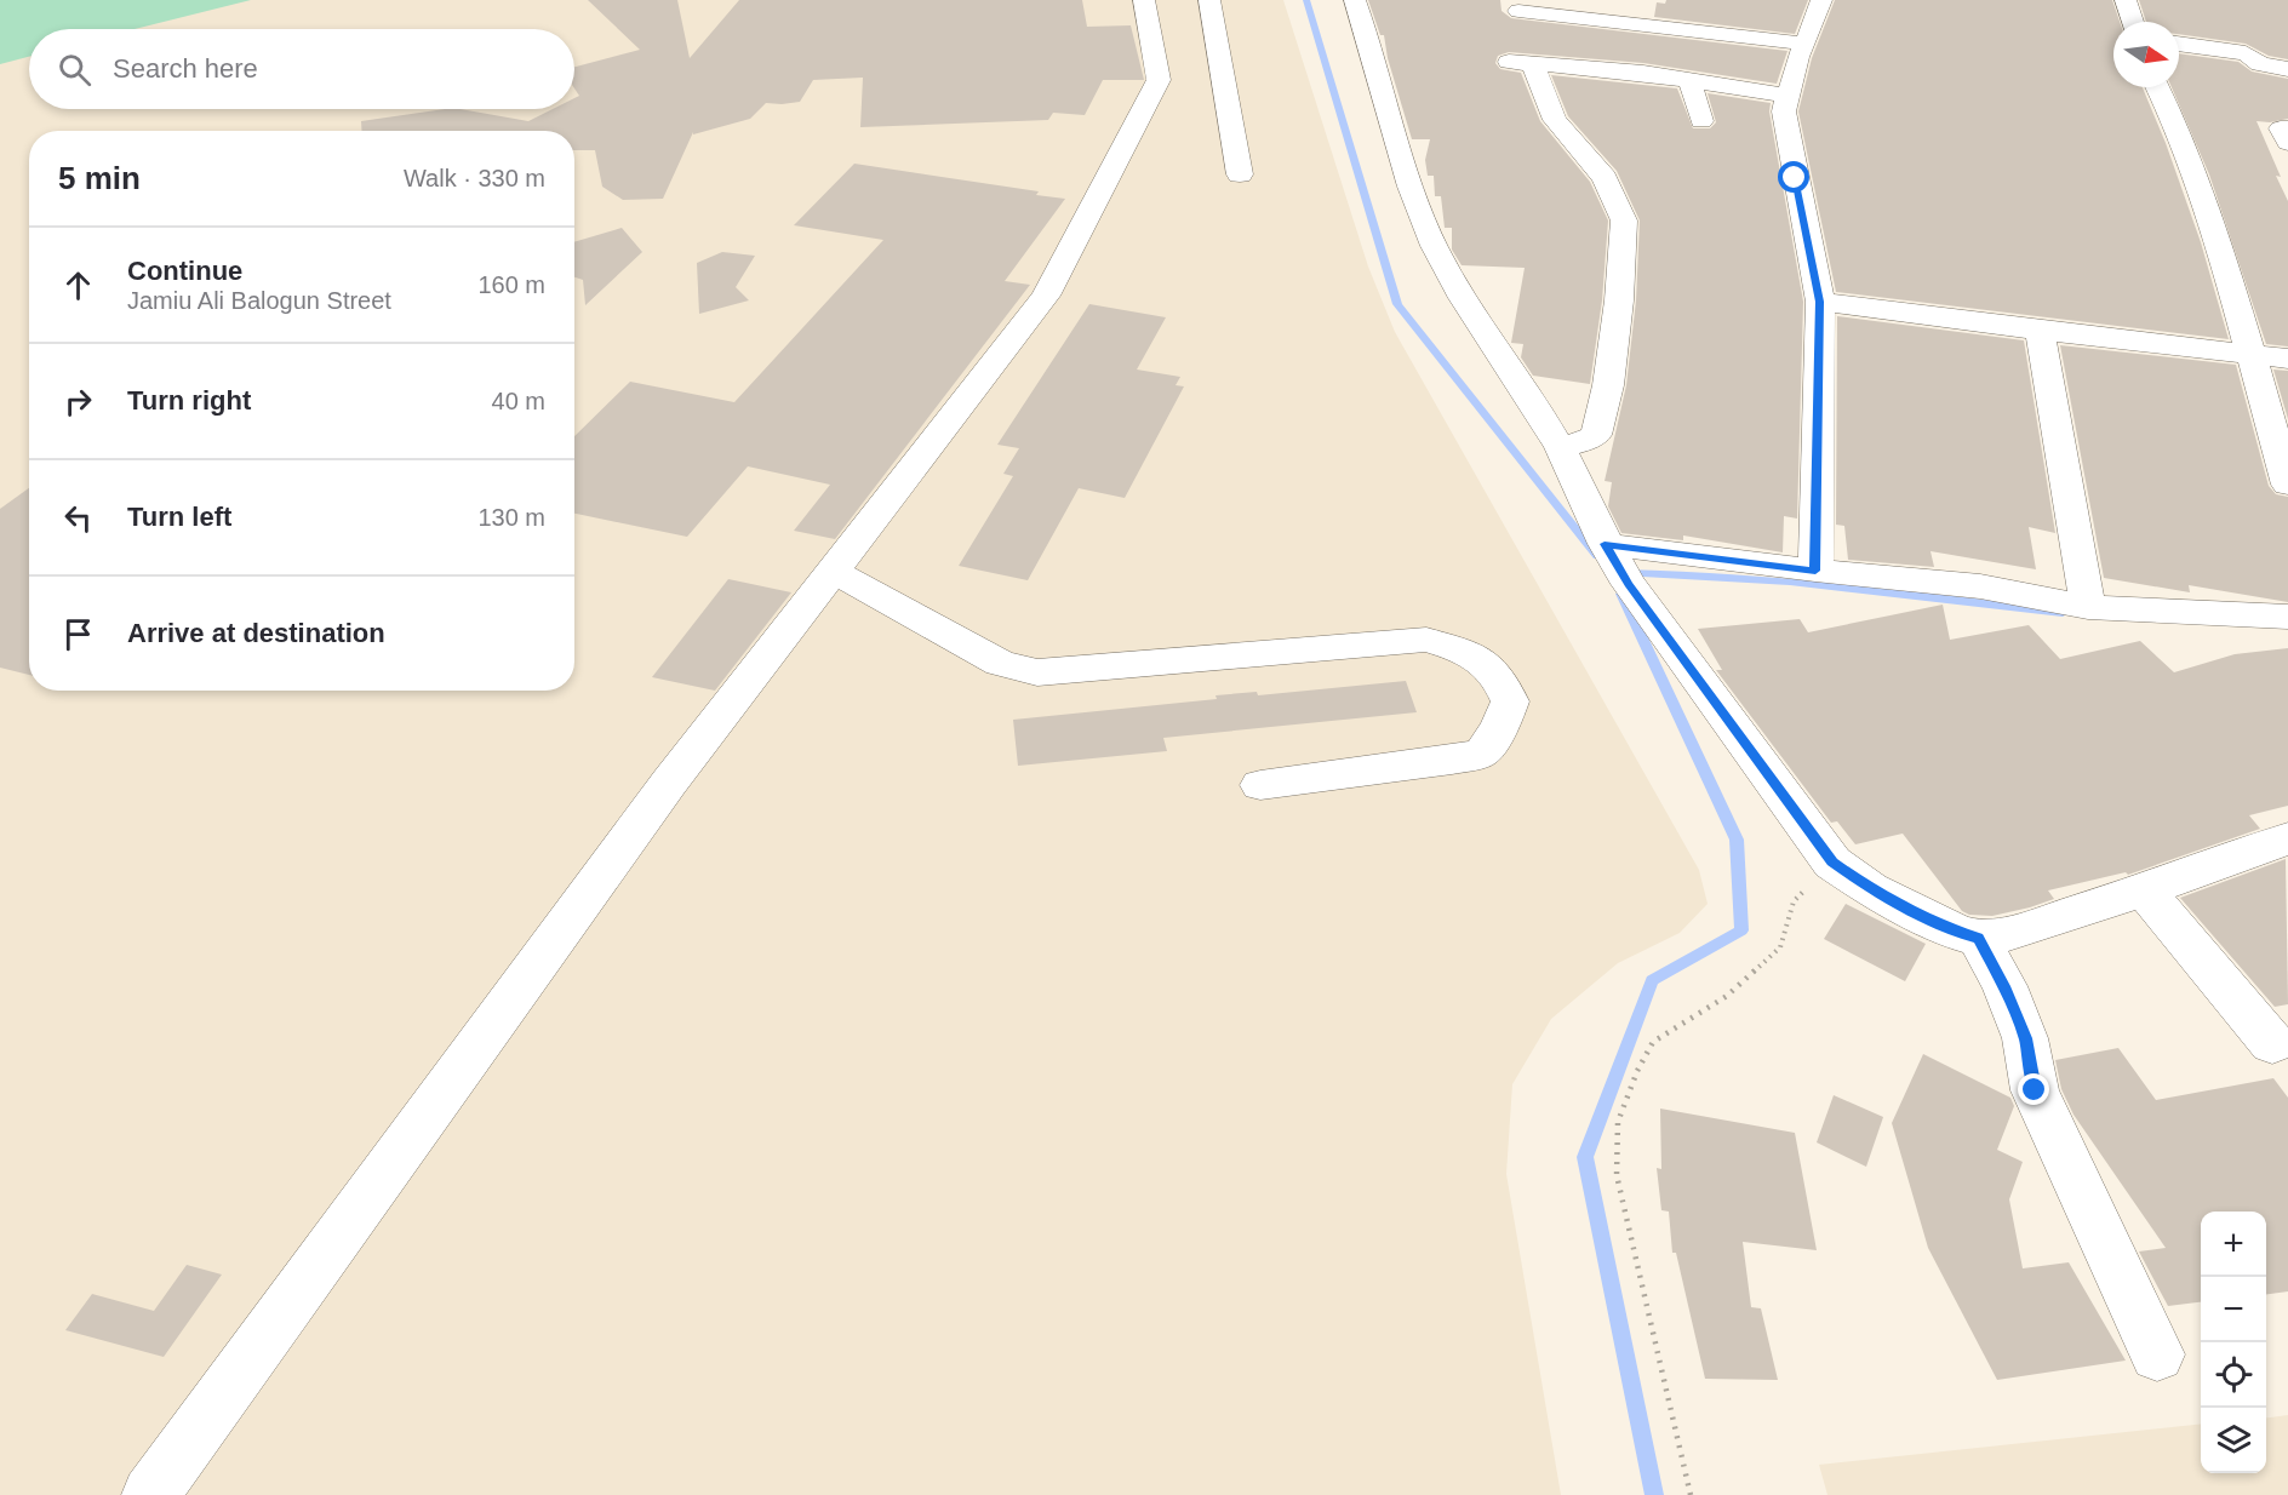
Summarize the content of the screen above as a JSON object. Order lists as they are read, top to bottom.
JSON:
{
  "north": "right",
  "page": {
    "search": "Search here",
    "heading": ["5 min", "Walk · 330 m"],
    "list": [
      ["Continue", "Jamiu Ali Balogun Street", "160 m"],
      ["Turn right", "40 m"],
      ["Turn left", "130 m"],
      "Arrive at destination"
    ],
    "map_buttons": ["+", "−"]
  }
}
